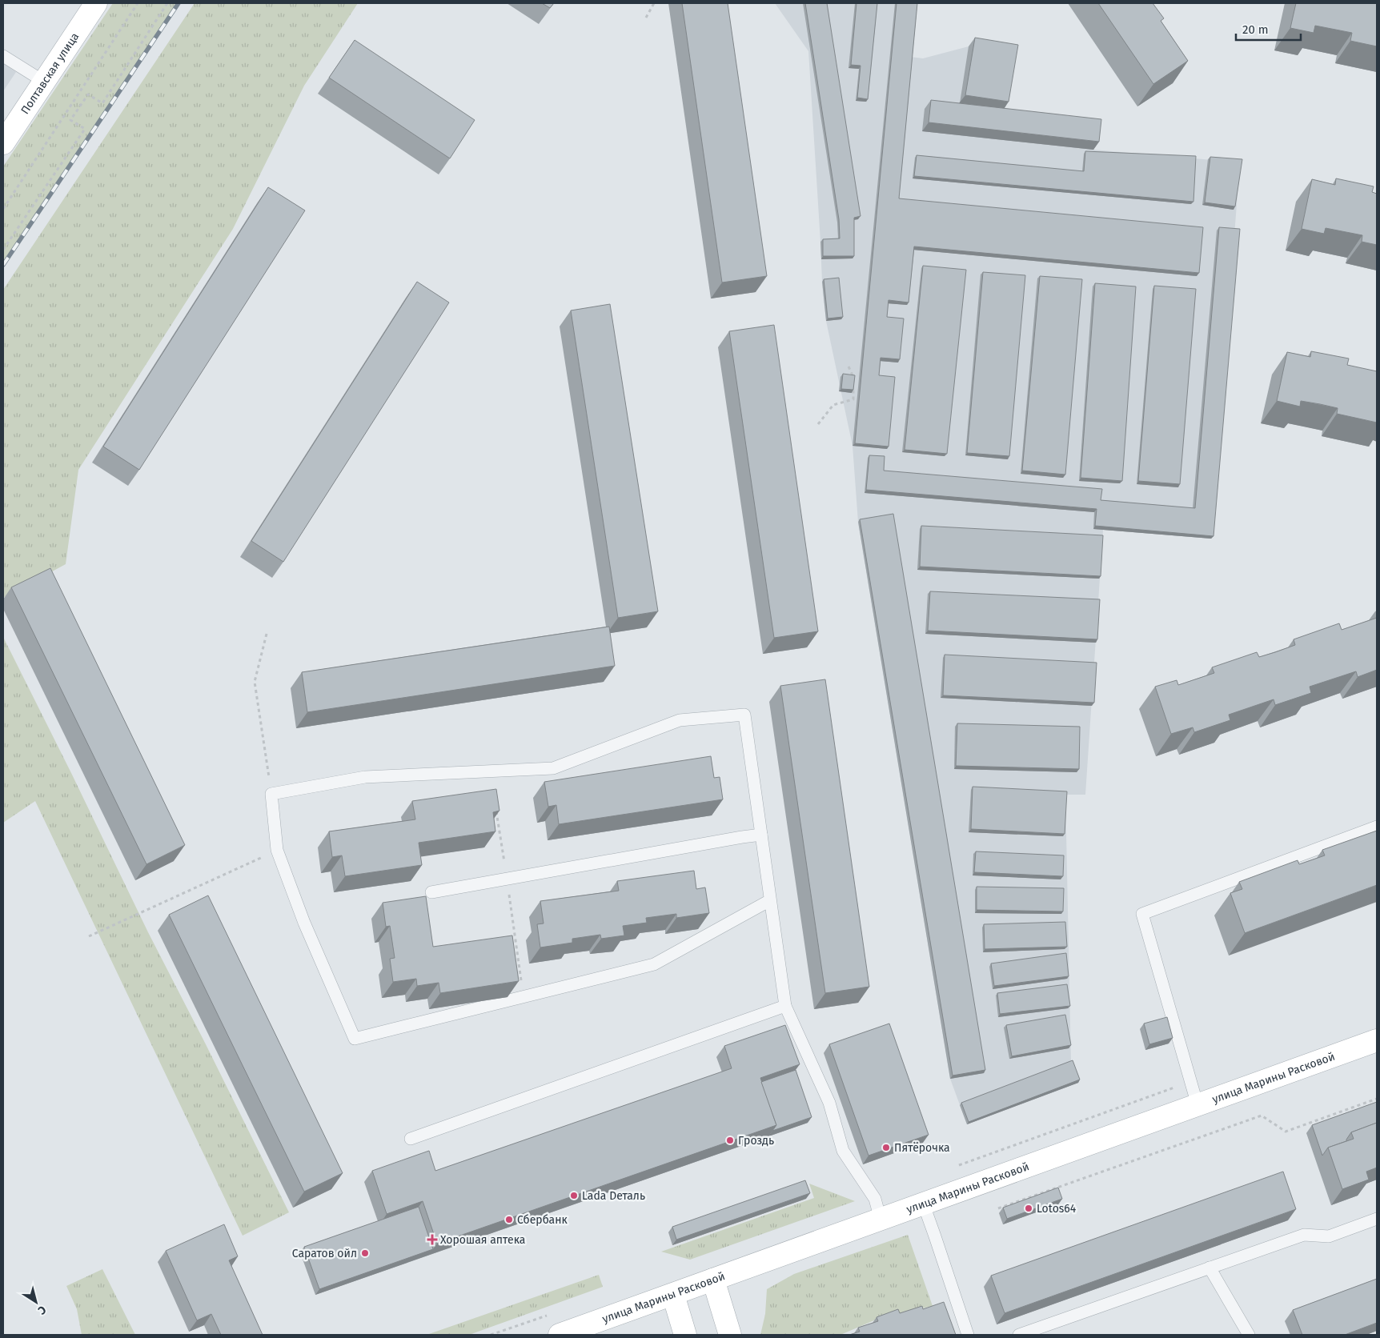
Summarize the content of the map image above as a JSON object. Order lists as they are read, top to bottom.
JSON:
{
  "streets": {
    "main road": ["Полтавская улица", "улица Марины Расковой"]
  },
  "places": {
    "other": [
      "Гроздь",
      "Пятёрочка",
      "Lada Dеталь",
      "Lotos64",
      "Сбербанк",
      "Саратов ойл"
    ],
    "health": ["Хорошая аптека"]
  },
  "scale_bar": "20 m",
  "north": "bottom right"
}
